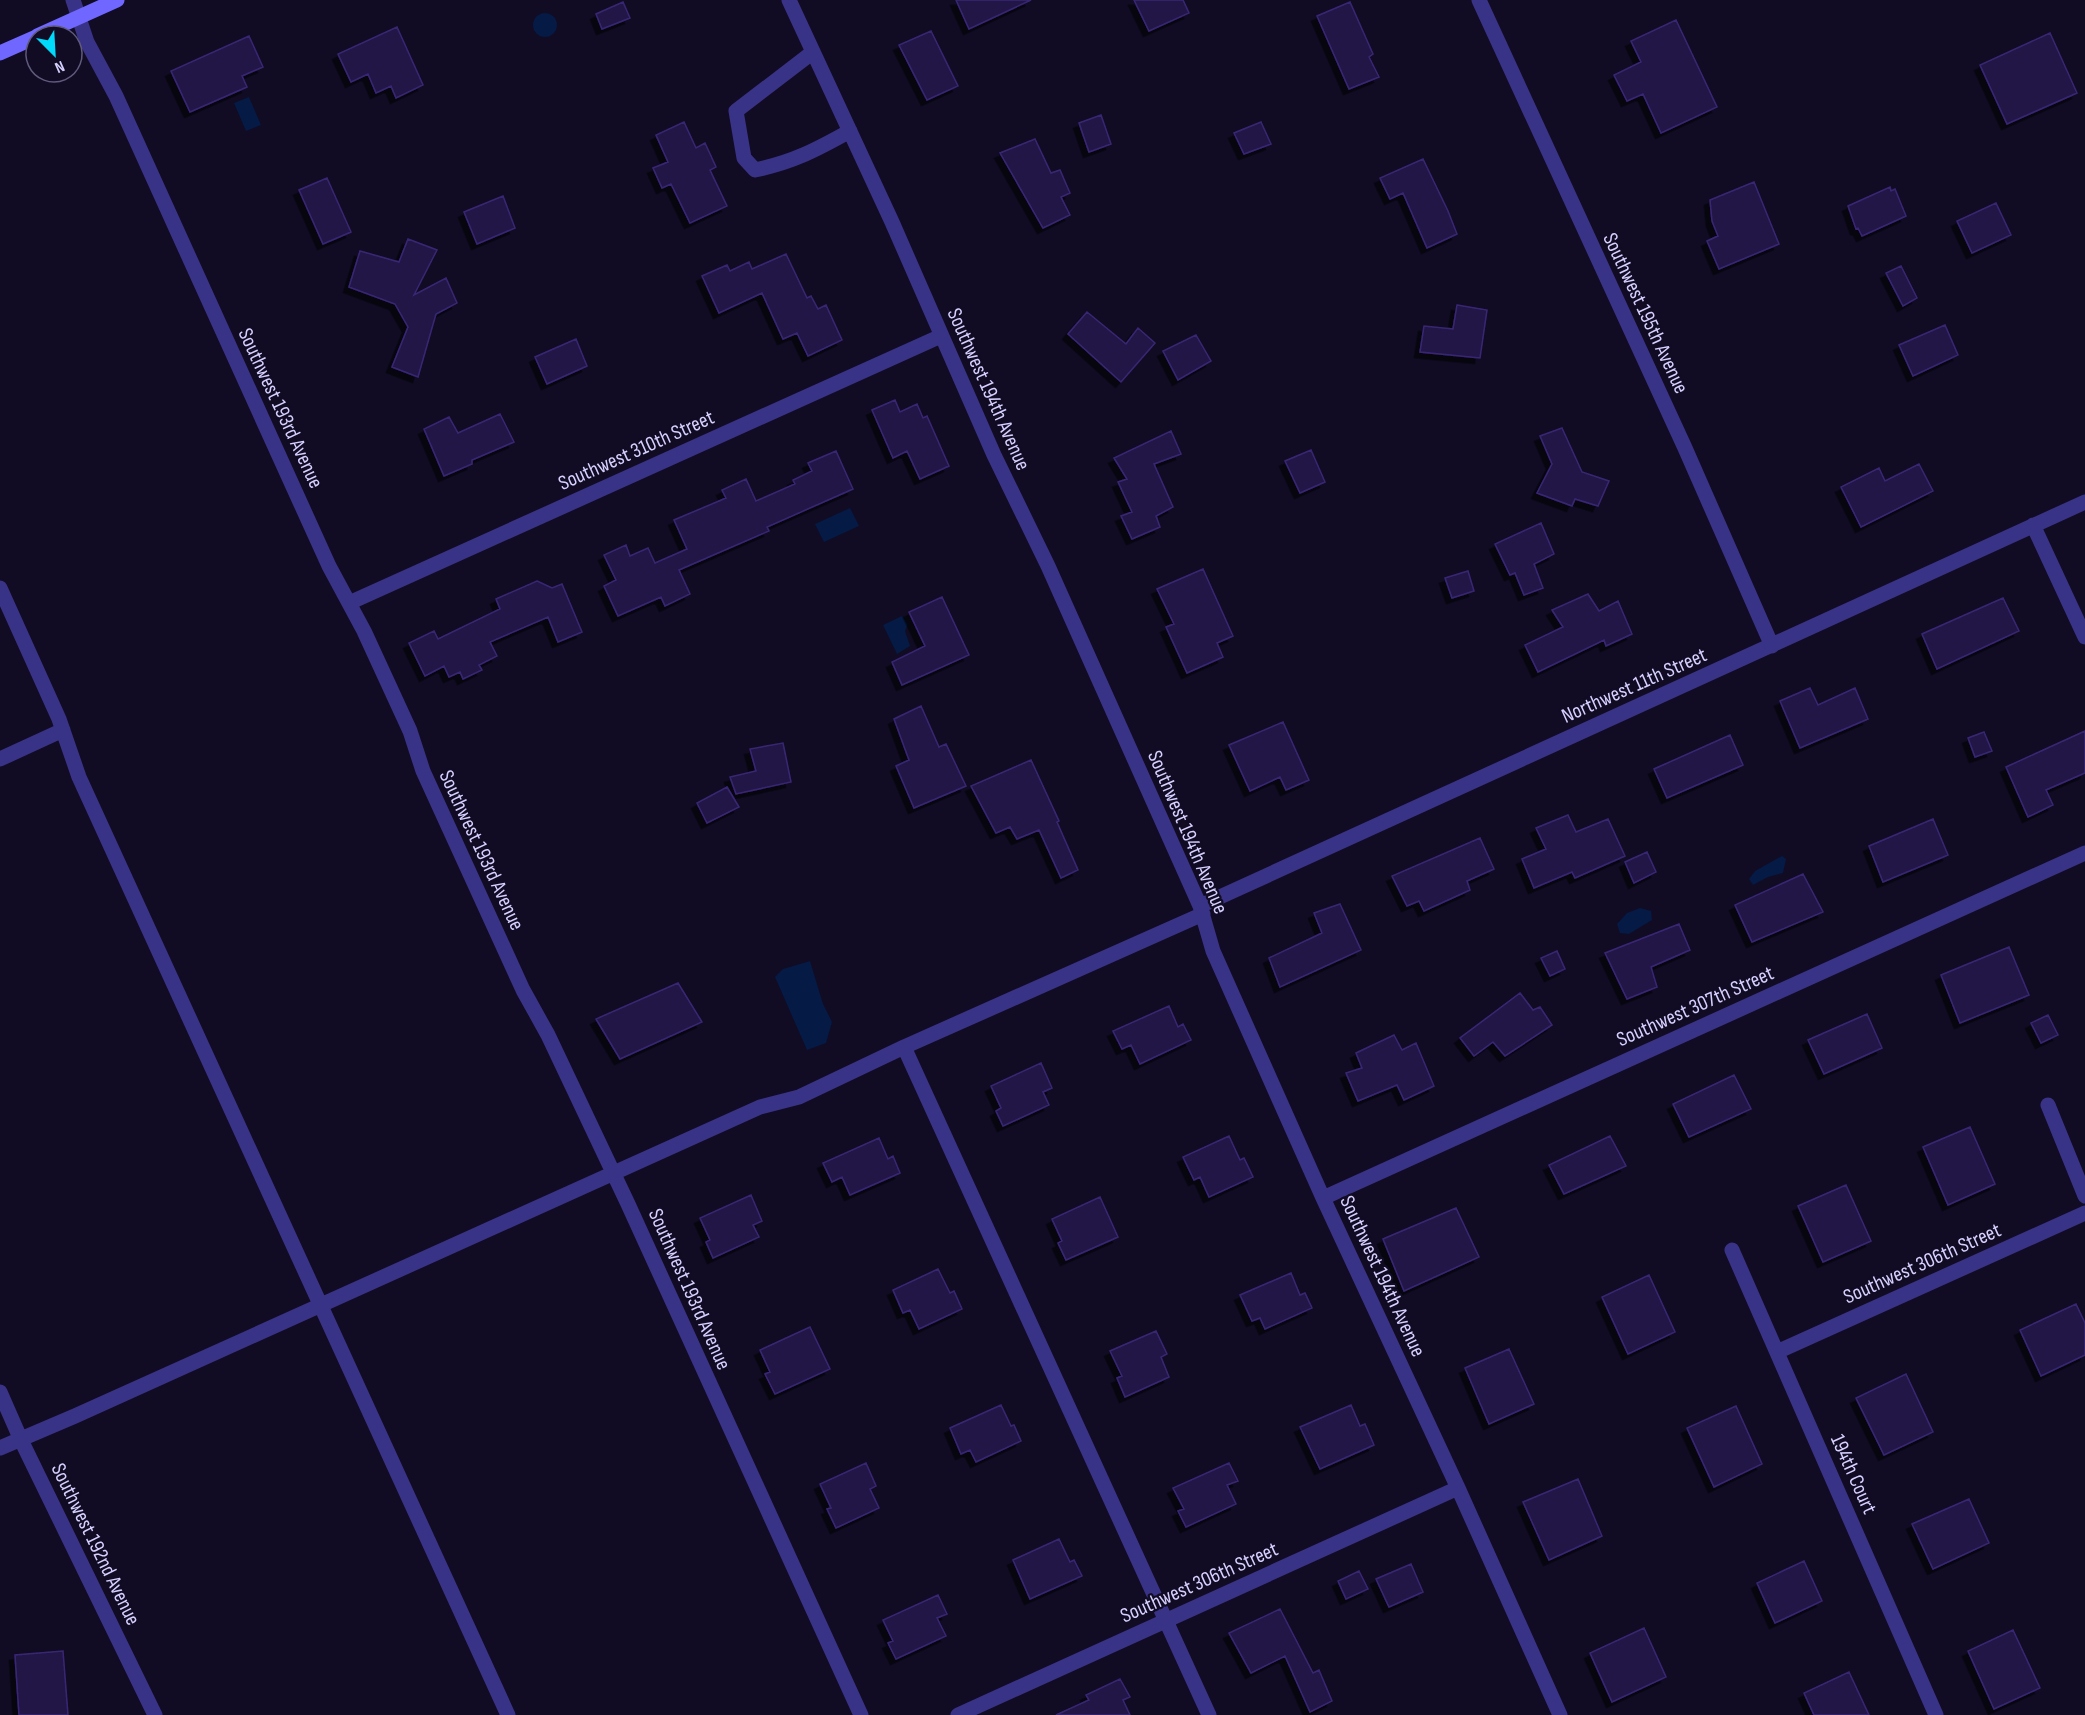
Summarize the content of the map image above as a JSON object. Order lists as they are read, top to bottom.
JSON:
{
  "streets": {
    "street": [
      "Southwest 195th Avenue",
      "Southwest 194th Avenue",
      "Southwest 193rd Avenue",
      "Southwest 310th Street",
      "Northwest 11th Street",
      "Southwest 307th Street",
      "Southwest 306th Street",
      "194th Court",
      "Southwest 192nd Avenue"
    ]
  },
  "crossings": [
    ["Southwest 195th Avenue", "Northwest 11th Street"],
    ["Southwest 194th Avenue", "Southwest 310th Street"],
    ["Southwest 194th Avenue", "Northwest 11th Street"],
    ["Southwest 194th Avenue", "Southwest 307th Street"],
    ["Southwest 194th Avenue", "Southwest 306th Street"],
    ["Southwest 193rd Avenue", "Southwest 310th Street"],
    ["Southwest 193rd Avenue", "Northwest 11th Street"],
    ["Northwest 11th Street", "Southwest 192nd Avenue"],
    ["Southwest 306th Street", "194th Court"]
  ],
  "north": "bottom right"
}
